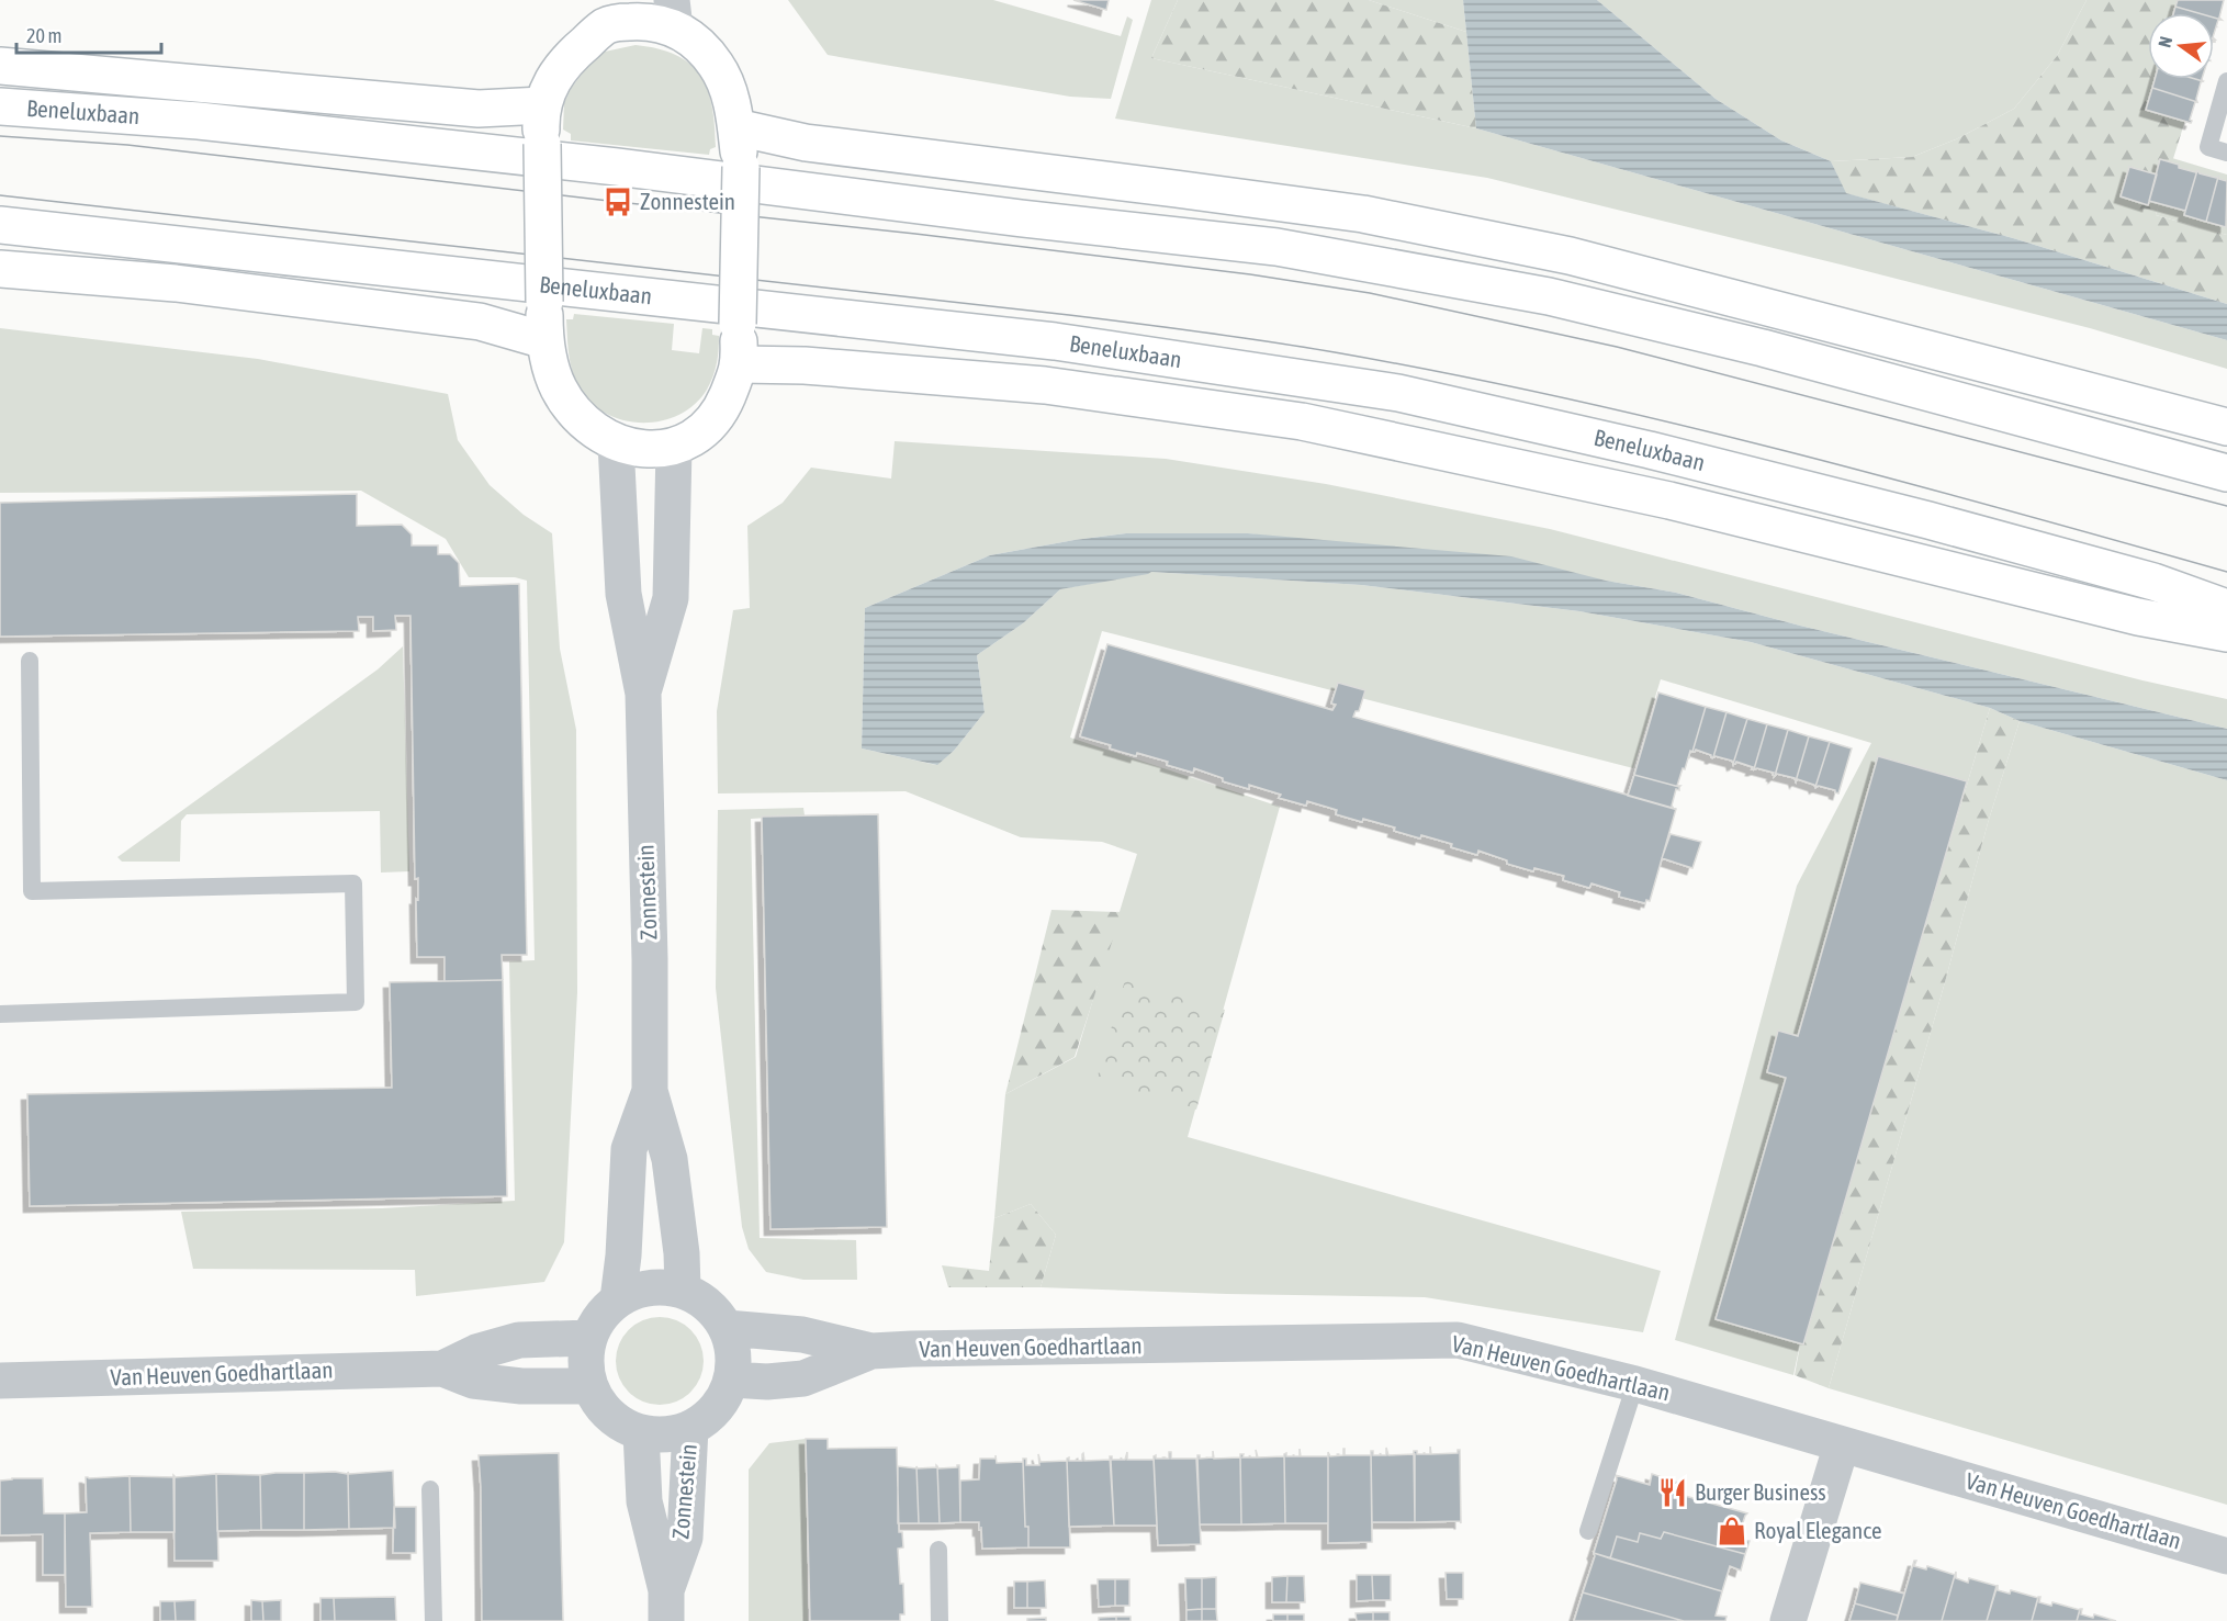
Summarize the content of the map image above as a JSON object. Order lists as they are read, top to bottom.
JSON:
{
  "streets": {
    "main road": ["Beneluxbaan"],
    "street": ["Zonnestein", "Van Heuven Goedhartlaan"]
  },
  "crossings": [
    ["Zonnestein", "Van Heuven Goedhartlaan"]
  ],
  "places": {
    "bus stop": ["Zonnestein"],
    "restaurant": ["Burger Business"],
    "shop": ["Royal Elegance"]
  },
  "scale_bar": "20 m",
  "north": "left"
}
